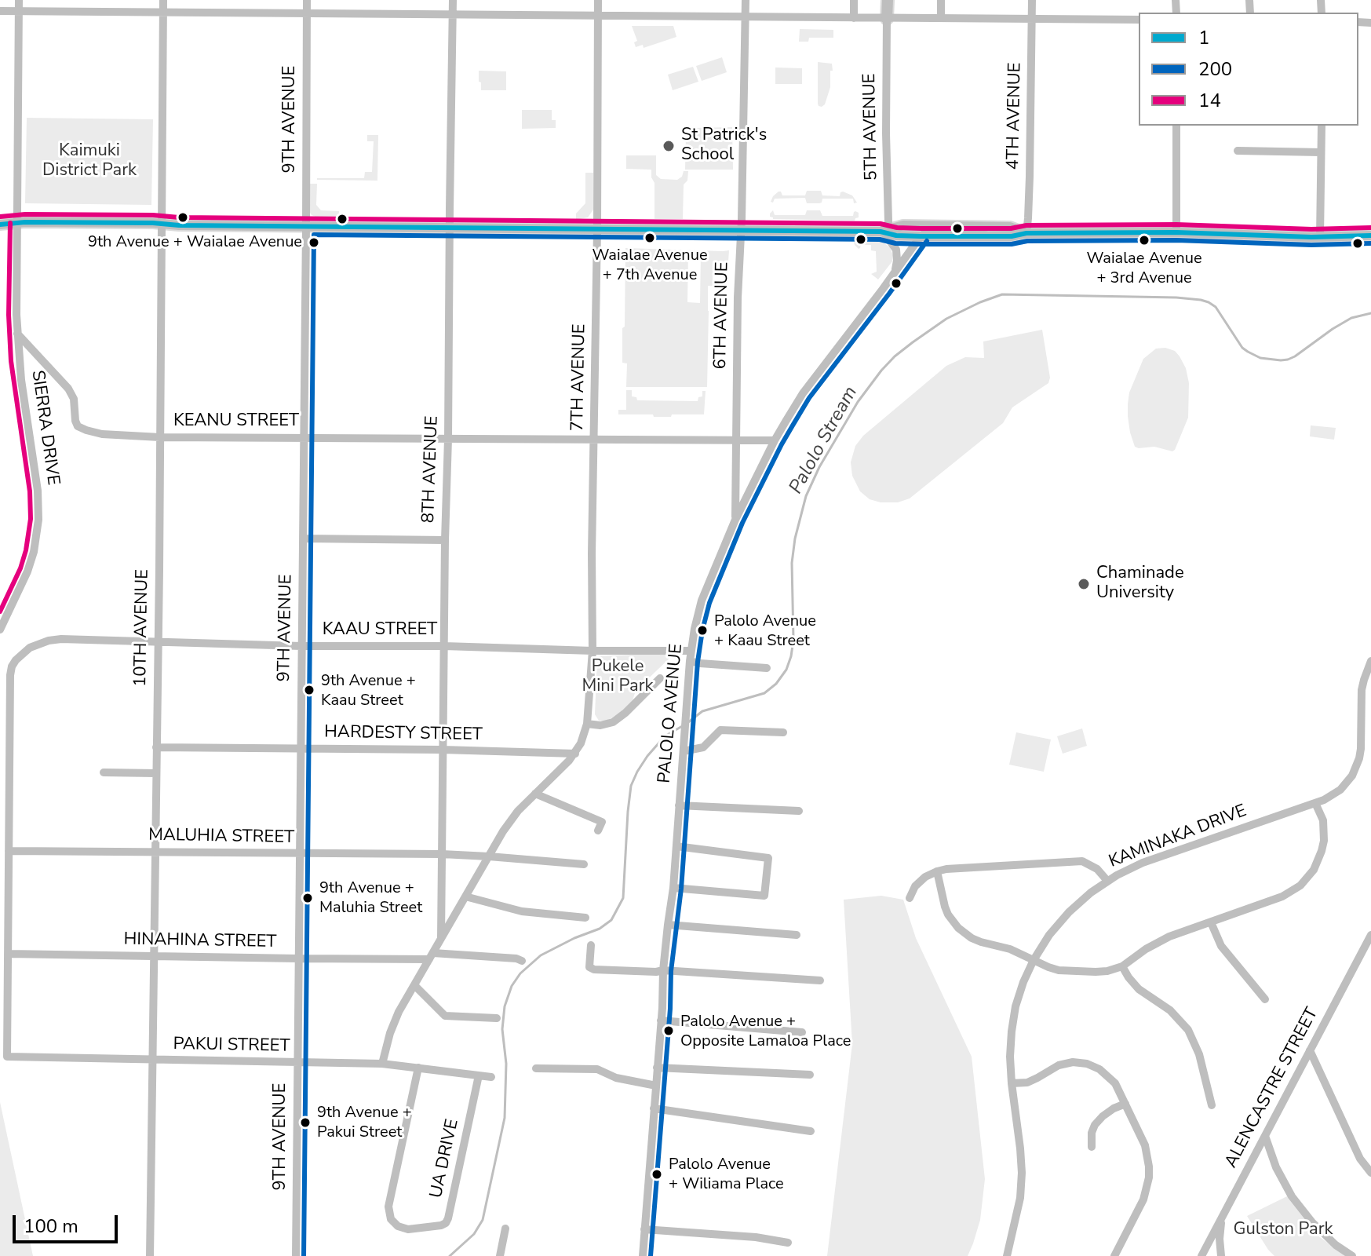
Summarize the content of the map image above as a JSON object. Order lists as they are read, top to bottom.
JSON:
{
  "streets": {
    "street": [
      "4TH AVENUE",
      "9TH AVENUE",
      "5TH AVENUE",
      "6TH AVENUE",
      "7TH AVENUE",
      "KEANU STREET",
      "SIERRA DRIVE",
      "8TH AVENUE",
      "10TH AVENUE",
      "KAAU STREET",
      "PALOLO AVENUE",
      "HARDESTY STREET",
      "MALUHIA STREET",
      "KAMINAKA DRIVE",
      "HINAHINA STREET",
      "PAKUI STREET",
      "ALENCASTRE STREET",
      "UA DRIVE"
    ]
  },
  "crossings": [
    ["9TH AVENUE", "KEANU STREET"],
    ["9TH AVENUE", "KAAU STREET"],
    ["9TH AVENUE", "HARDESTY STREET"],
    ["9TH AVENUE", "MALUHIA STREET"],
    ["9TH AVENUE", "HINAHINA STREET"],
    ["9TH AVENUE", "PAKUI STREET"],
    ["6TH AVENUE", "KEANU STREET"],
    ["6TH AVENUE", "PALOLO AVENUE"],
    ["7TH AVENUE", "KEANU STREET"],
    ["7TH AVENUE", "KAAU STREET"],
    ["7TH AVENUE", "HARDESTY STREET"],
    ["KEANU STREET", "SIERRA DRIVE"],
    ["KEANU STREET", "8TH AVENUE"],
    ["KEANU STREET", "10TH AVENUE"],
    ["KEANU STREET", "PALOLO AVENUE"],
    ["8TH AVENUE", "KAAU STREET"],
    ["8TH AVENUE", "HARDESTY STREET"],
    ["8TH AVENUE", "MALUHIA STREET"],
    ["10TH AVENUE", "KAAU STREET"],
    ["10TH AVENUE", "HARDESTY STREET"],
    ["10TH AVENUE", "MALUHIA STREET"],
    ["10TH AVENUE", "HINAHINA STREET"],
    ["10TH AVENUE", "PAKUI STREET"],
    ["KAAU STREET", "PALOLO AVENUE"],
    ["KAAU STREET", "MALUHIA STREET"],
    ["HINAHINA STREET", "PAKUI STREET"],
    ["PAKUI STREET", "UA DRIVE"]
  ],
  "water": ["Palolo Stream"],
  "parks": ["Kaimuki District Park", "Pukele Mini Park", "Gulston Park"],
  "places": [
    "St Patrick's School",
    "Waialae Avenue + 7th Avenue",
    "Waialae Avenue + 3rd Avenue",
    "9th Avenue + Waialae Avenue",
    "Chaminade University",
    "Palolo Avenue + Kaau Street",
    "9th Avenue + Kaau Street",
    "9th Avenue + Maluhia Street",
    "Palolo Avenue + Opposite Lamaloa Place",
    "9th Avenue + Pakui Street",
    "Palolo Avenue + Wiliama Place"
  ],
  "lines": ["transit line 14", "transit line 1", "transit line 200"],
  "legend": ["1", "200", "14"],
  "scale_bar": "100 m"
}
